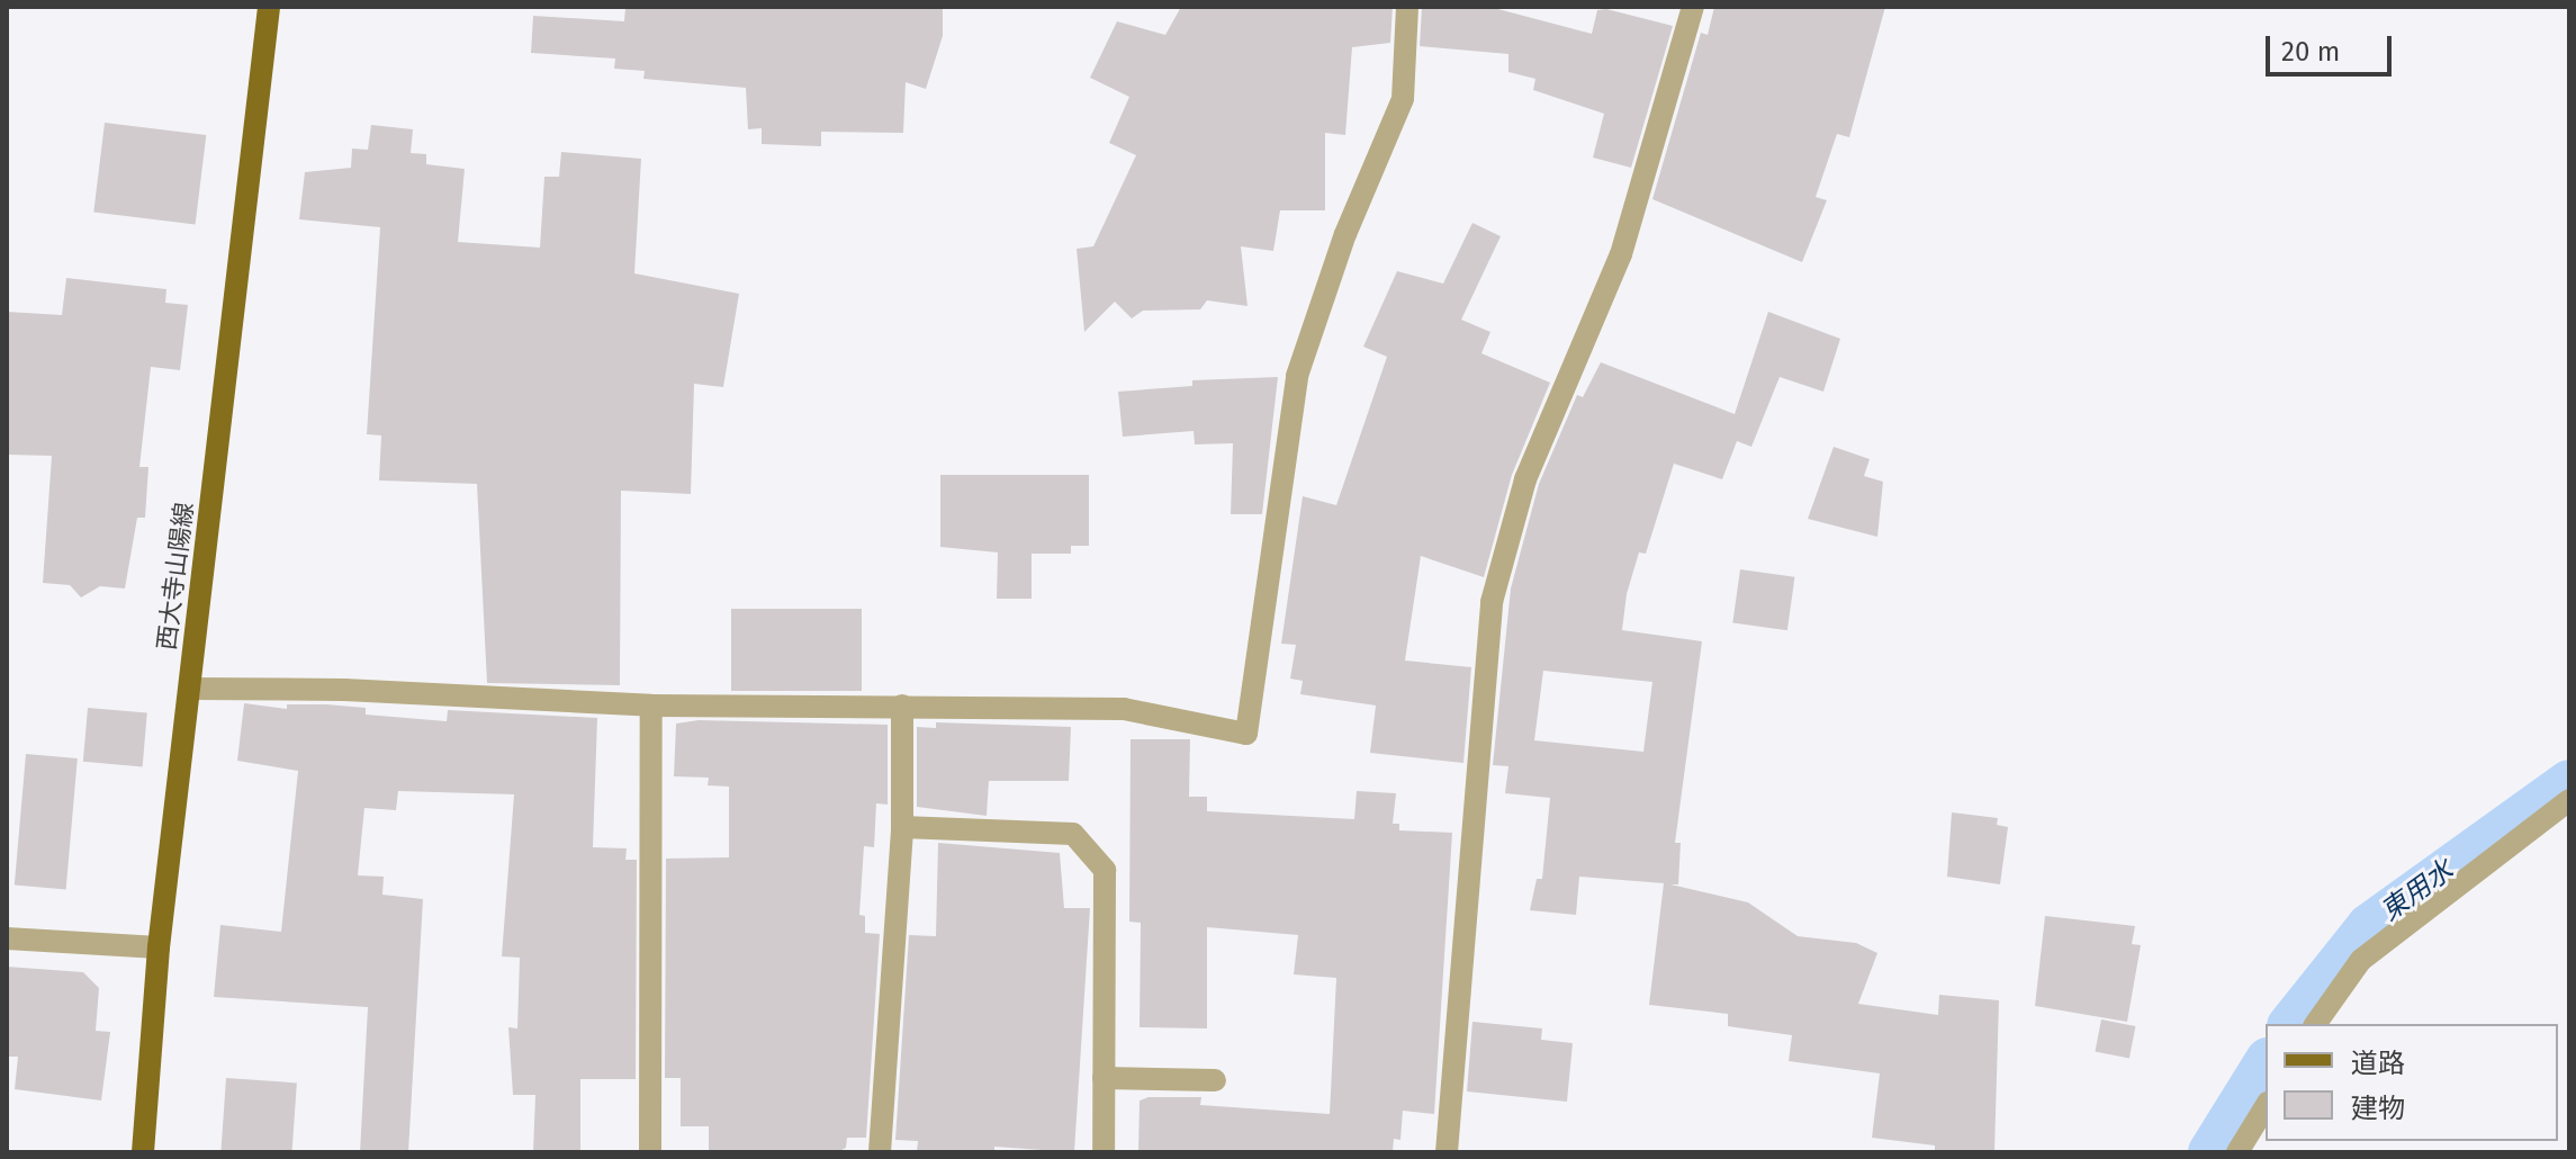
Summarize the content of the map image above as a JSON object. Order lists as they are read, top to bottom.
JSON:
{
  "streets": {
    "main road": ["西大寺山陽線"]
  },
  "water": ["東用水"],
  "legend": ["道路", "建物"],
  "scale_bar": "20 m"
}
